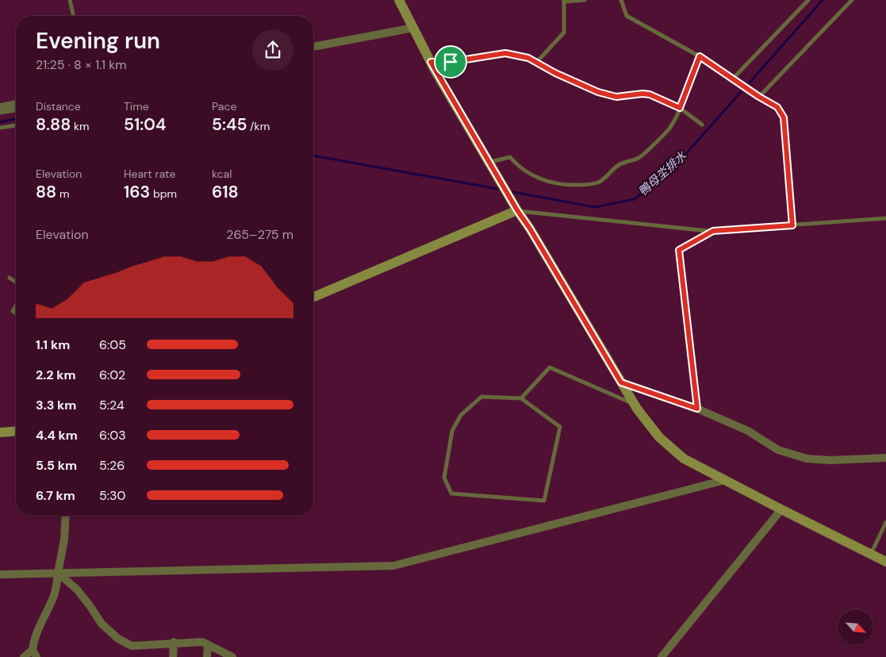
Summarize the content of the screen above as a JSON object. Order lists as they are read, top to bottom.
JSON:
{
  "water": ["鴨母坔排水"],
  "north": "bottom right",
  "page": {
    "heading": ["Evening run", "21:25 · 8 × 1.1 km"],
    "stats": [
      ["Distance", "8.88 km"],
      ["Time", "51:04"],
      ["Pace", "5:45 /km"],
      ["Elevation", "88 m"],
      ["Heart rate", "163 bpm"],
      ["kcal", "618"]
    ],
    "chart": ["Elevation", "265–275 m"],
    "list": [
      {
        "name": "1.1 km",
        "note": "6:05"
      },
      {
        "name": "2.2 km",
        "note": "6:02"
      },
      {
        "name": "3.3 km",
        "note": "5:24"
      },
      {
        "name": "4.4 km",
        "note": "6:03"
      },
      {
        "name": "5.5 km",
        "note": "5:26"
      },
      {
        "name": "6.7 km",
        "note": "5:30"
      }
    ]
  }
}
